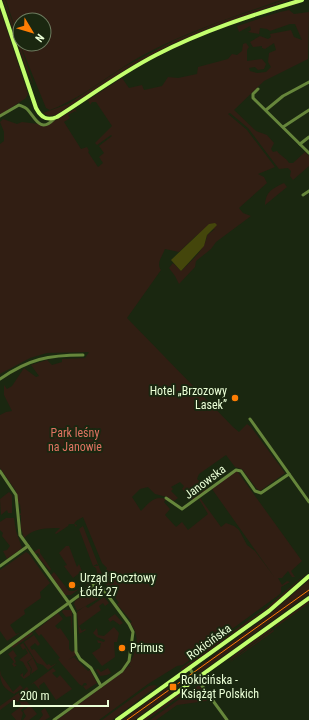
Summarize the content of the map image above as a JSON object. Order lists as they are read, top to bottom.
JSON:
{
  "streets": {
    "main road": ["Rokicińska"],
    "street": ["Janowska"]
  },
  "parks": ["Park leśny na Janowie"],
  "places": {
    "other": ["Hotel „Brzozowy Lasek”", "Urząd Pocztowy Łódź 27", "Primus"],
    "transit": ["Rokicińska - Książąt Polskich"]
  },
  "scale_bar": "200 m",
  "north": "bottom right"
}
